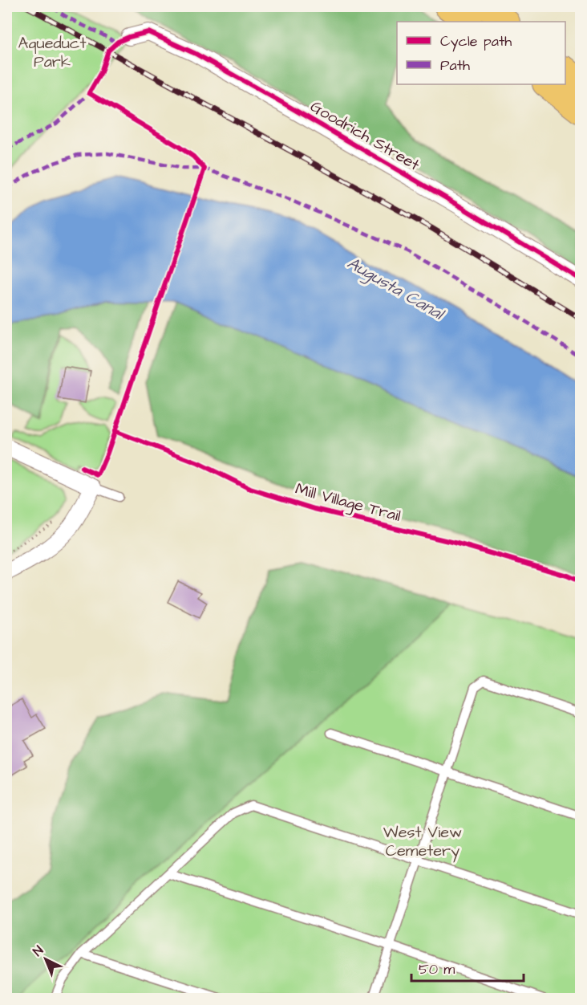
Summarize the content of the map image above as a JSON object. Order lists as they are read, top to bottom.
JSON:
{
  "streets": {
    "street": ["Goodrich Street"],
    "cycle path": ["Mill Village Trail"]
  },
  "water": ["Augusta Canal"],
  "parks": ["Aqueduct Park", "West View Cemetery"],
  "legend": ["Cycle path", "Path"],
  "scale_bar": "50 m",
  "north": "top left"
}
